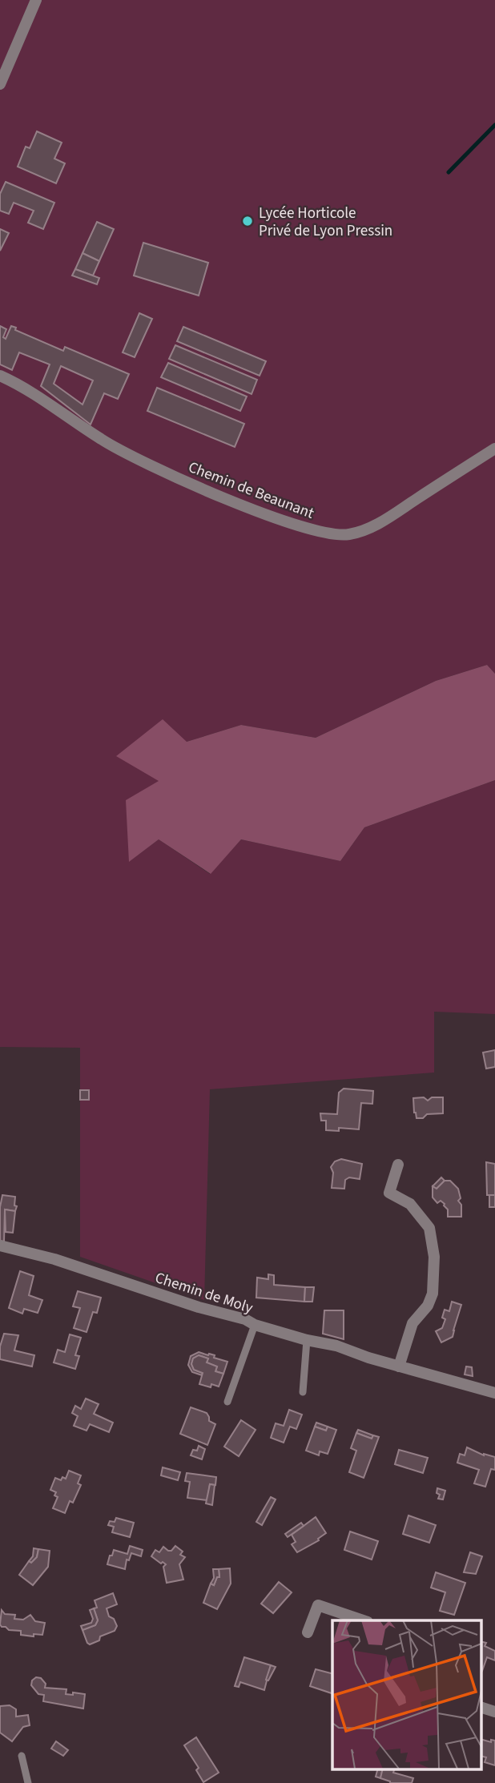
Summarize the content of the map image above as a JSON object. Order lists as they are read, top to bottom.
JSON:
{
  "streets": {
    "street": ["Chemin de Beaunant", "Chemin de Moly"]
  },
  "places": ["Lycée Horticole Privé de Lyon Pressin"]
}
